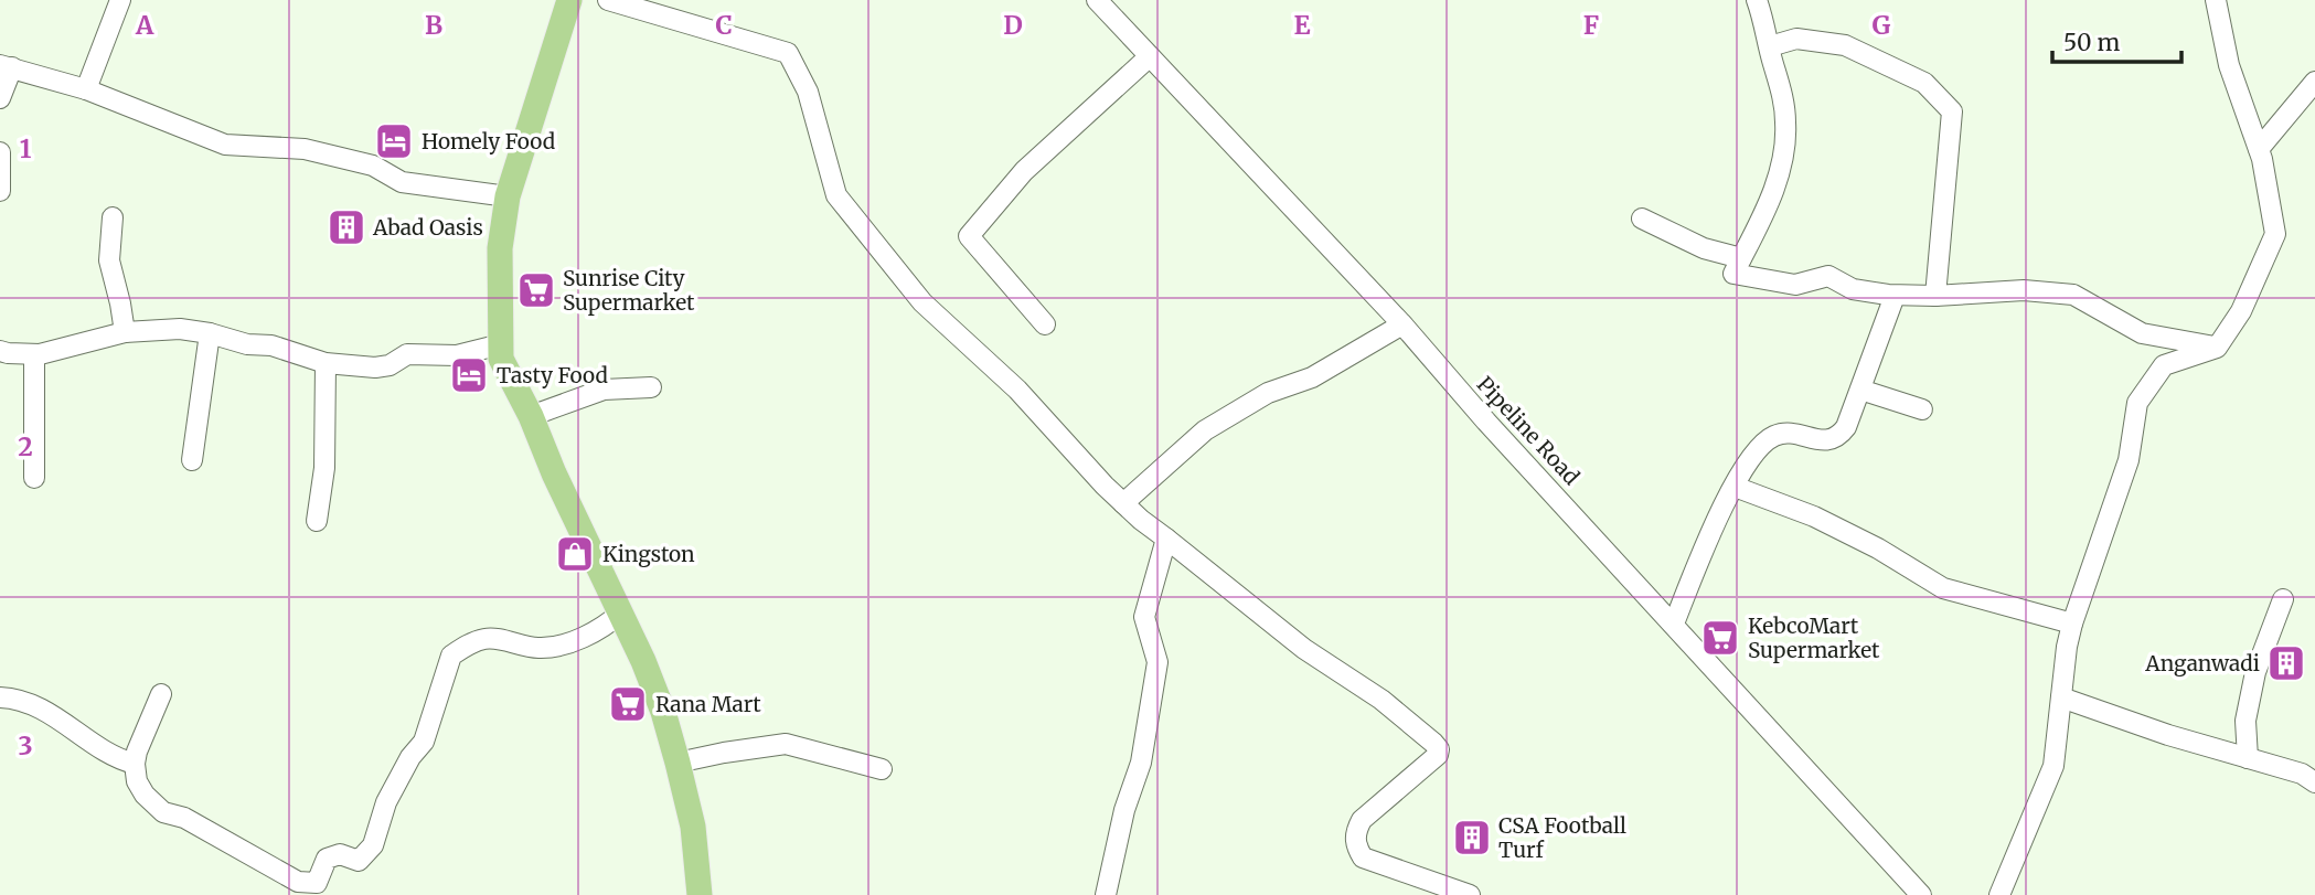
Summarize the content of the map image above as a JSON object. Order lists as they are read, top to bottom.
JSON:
{
  "streets": {
    "street": ["Pipeline Road"]
  },
  "places": {
    "hotel": ["Homely Food", "Tasty Food"],
    "building": ["Abad Oasis", "Anganwadi", "CSA Football Turf"],
    "supermarket": ["Sunrise City Supermarket", "KebcoMart Supermarket", "Rana Mart"],
    "shop": ["Kingston"]
  },
  "scale_bar": "50 m",
  "grid": {
    "columns": [
      "A",
      "B",
      "C",
      "D",
      "E",
      "F",
      "G"
    ],
    "rows": ["1", "2", "3"]
  }
}
